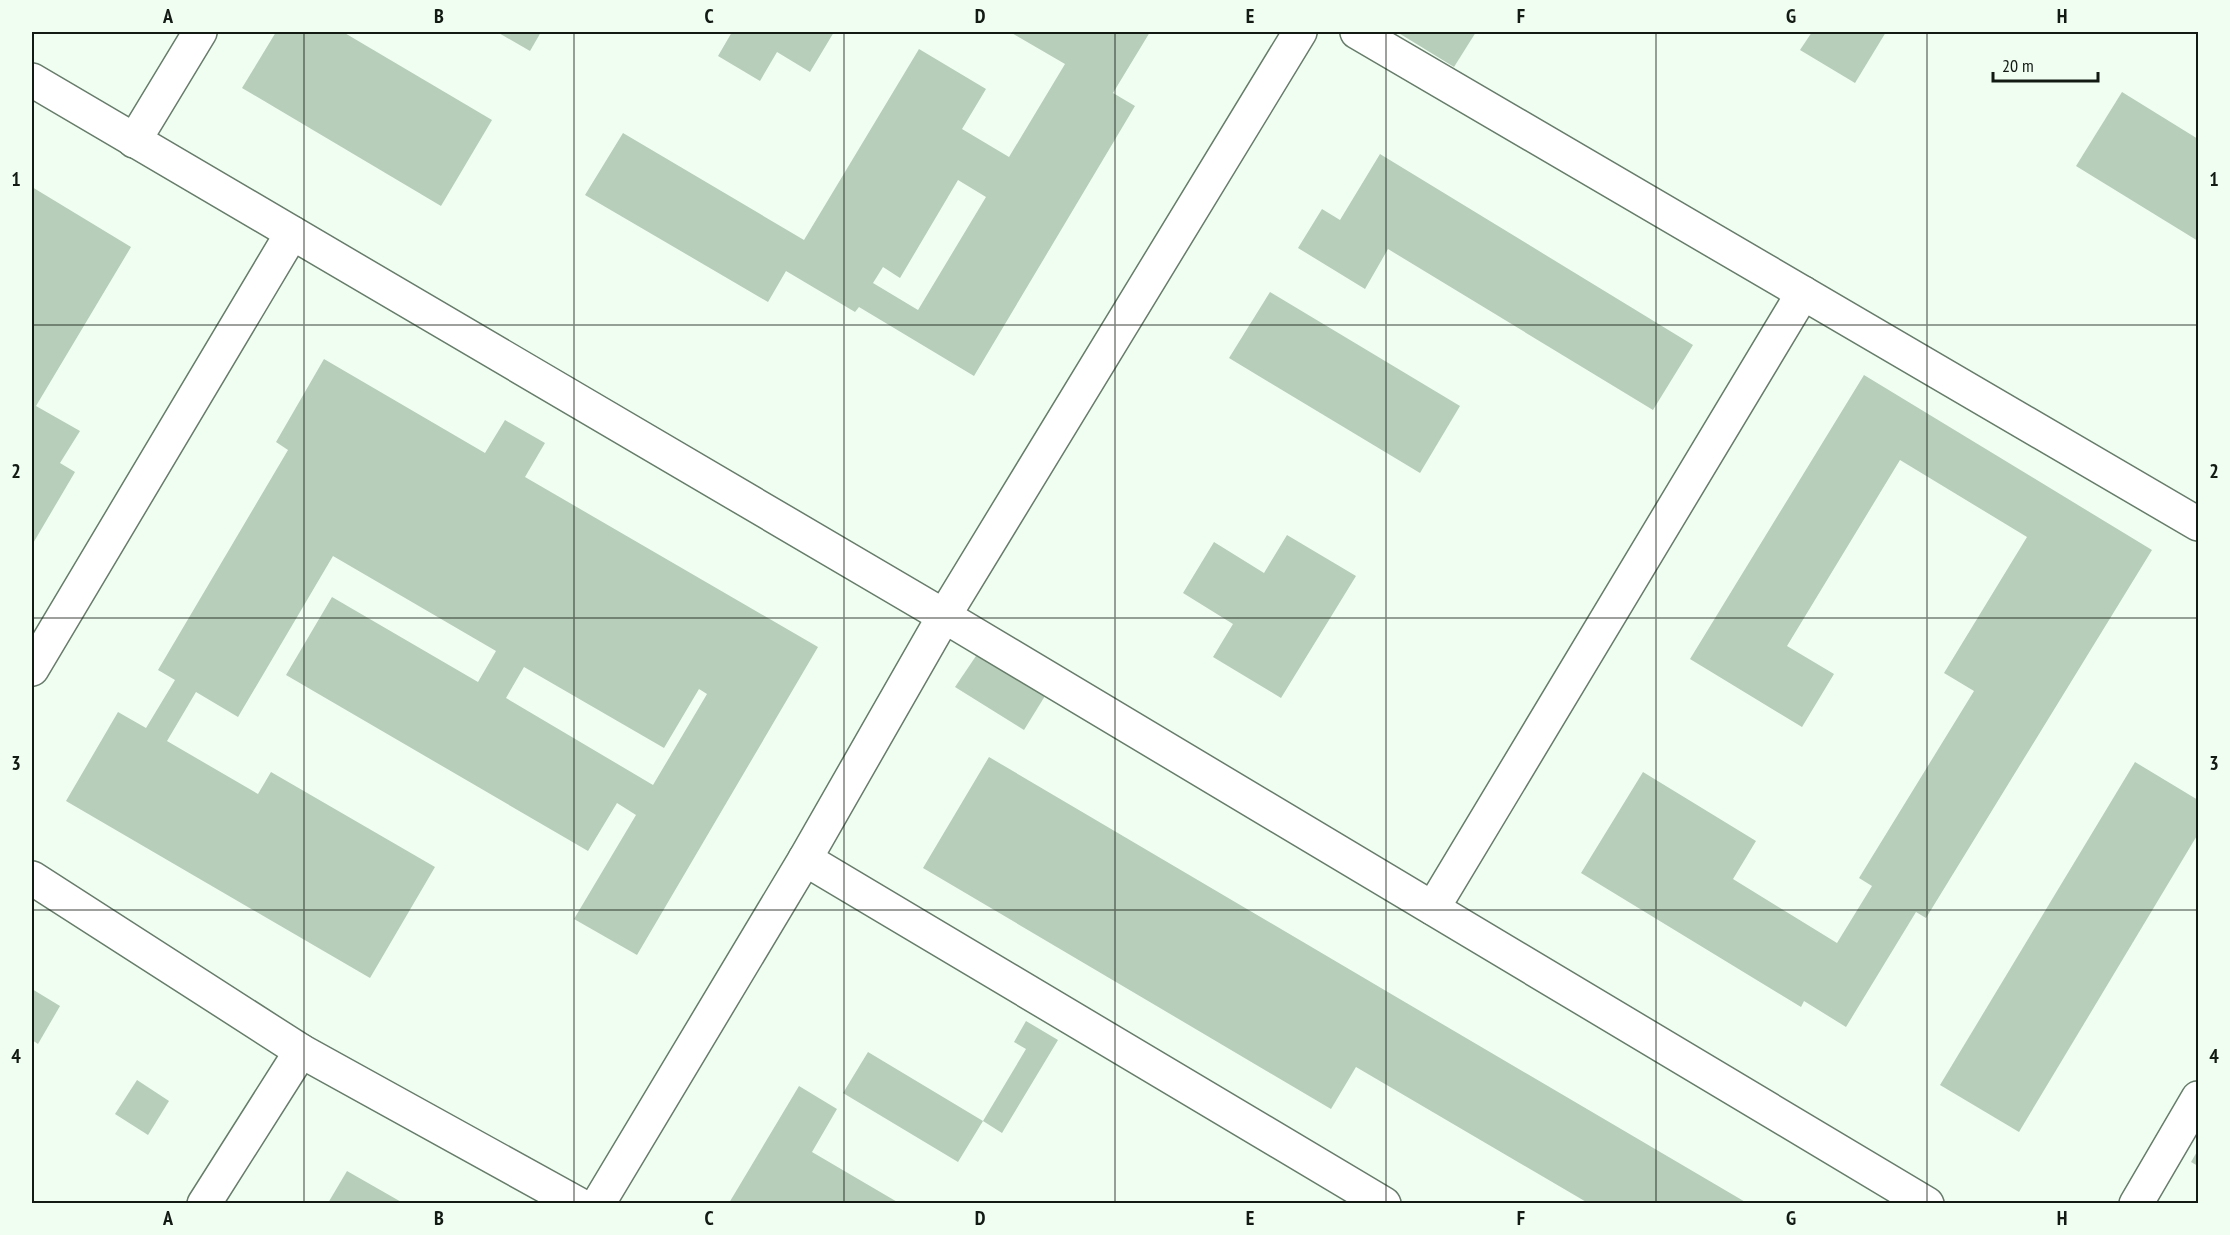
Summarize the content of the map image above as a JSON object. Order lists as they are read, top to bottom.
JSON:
{
  "scale_bar": "20 m",
  "grid": {
    "columns": [
      "A",
      "B",
      "C",
      "D",
      "E",
      "F",
      "G",
      "H"
    ],
    "rows": [
      "1",
      "2",
      "3",
      "4"
    ]
  }
}
